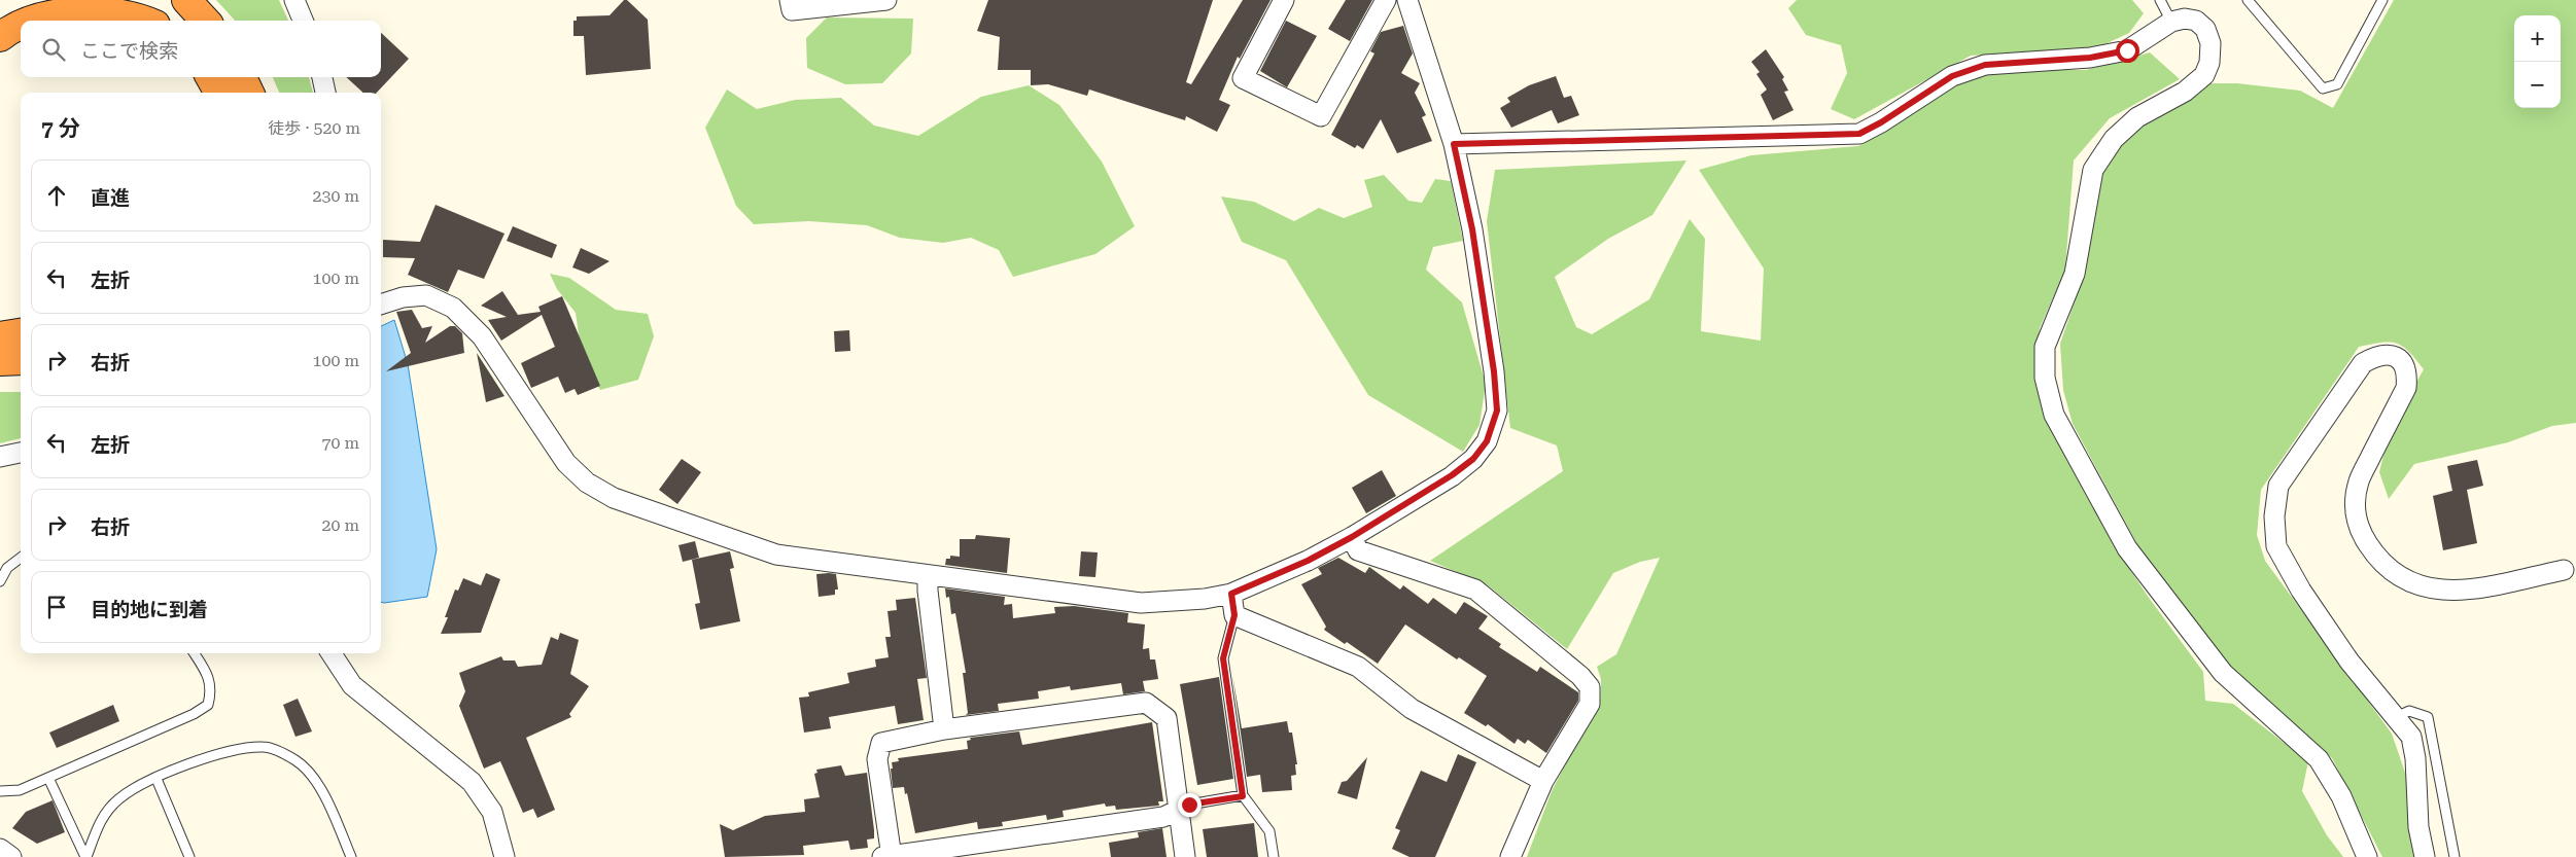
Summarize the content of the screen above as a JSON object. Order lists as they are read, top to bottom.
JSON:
{
  "page": {
    "map_buttons": ["+", "−"],
    "search": "ここで検索",
    "heading": ["7 分", "徒歩 · 520 m"],
    "list": [
      ["直進", "230 m"],
      ["左折", "100 m"],
      ["右折", "100 m"],
      ["左折", "70 m"],
      ["右折", "20 m"],
      "目的地に到着"
    ]
  }
}
